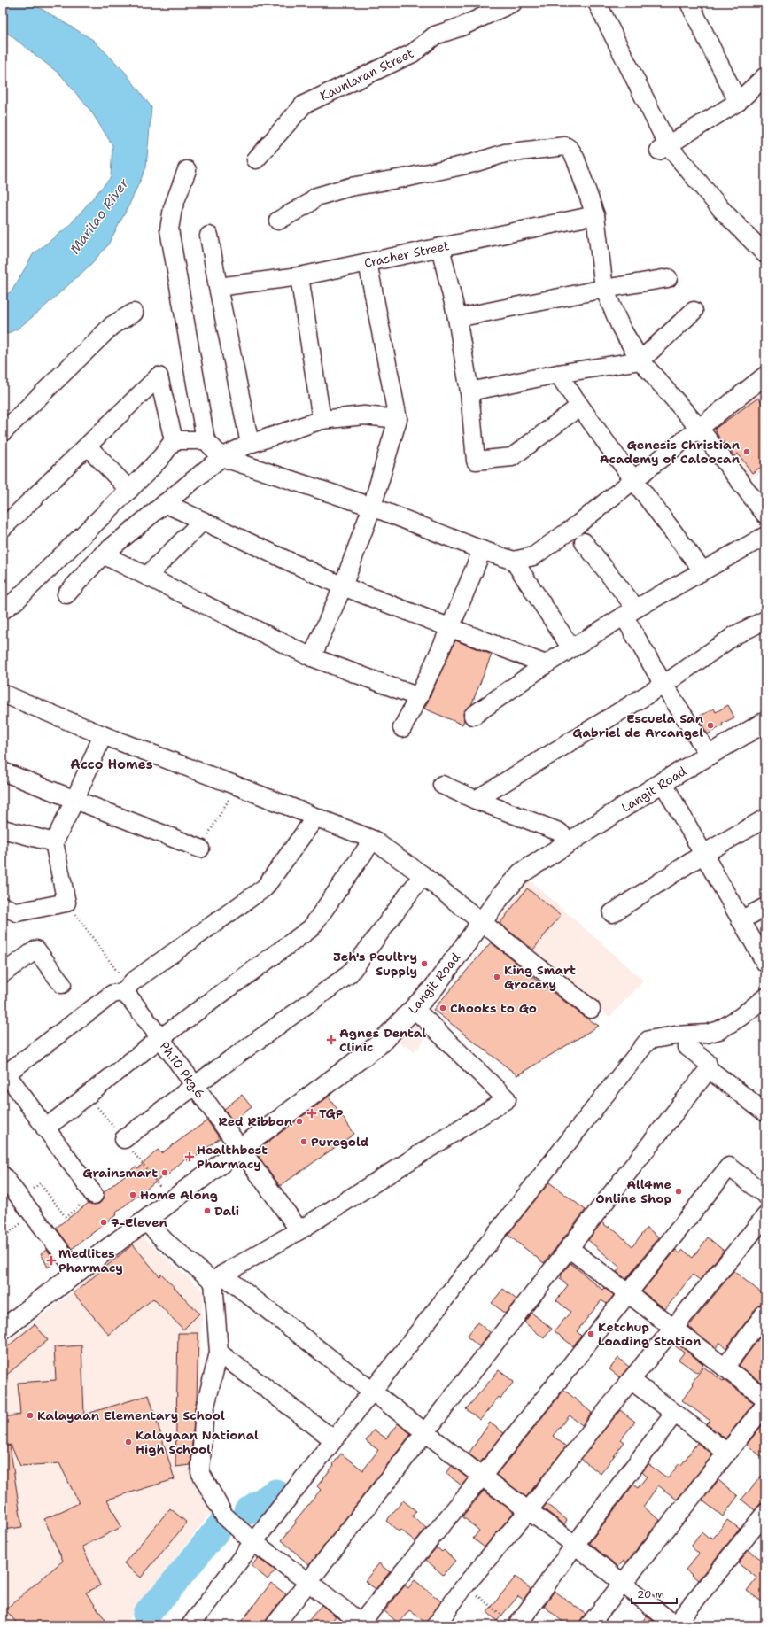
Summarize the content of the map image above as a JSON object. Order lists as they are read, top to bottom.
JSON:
{
  "streets": {
    "main road": ["Langit Road"],
    "street": ["Kaunlaran Street", "Crasher Street", "Ph.10 Pkg.6"]
  },
  "crossings": [
    ["Langit Road", "Ph.10 Pkg.6"]
  ],
  "districts": ["Acco Homes"],
  "water": ["Marilao River"],
  "places": {
    "other": [
      "Genesis Christian Academy of Caloocan",
      "Escuela San Gabriel de Arcangel",
      "Jeh's Poultry Supply",
      "King Smart Grocery",
      "Chooks to Go",
      "Red Ribbon",
      "Puregold",
      "Grainsmart",
      "All4me Online Shop",
      "Home Along",
      "Dali",
      "7-Eleven",
      "Ketchup Loading Station",
      "Kalayaan Elementary School",
      "Kalayaan National High School"
    ],
    "health": [
      "Agnes Dental Clinic",
      "TGP",
      "Healthbest Pharmacy",
      "Medlites Pharmacy"
    ]
  },
  "scale_bar": "20 m"
}
